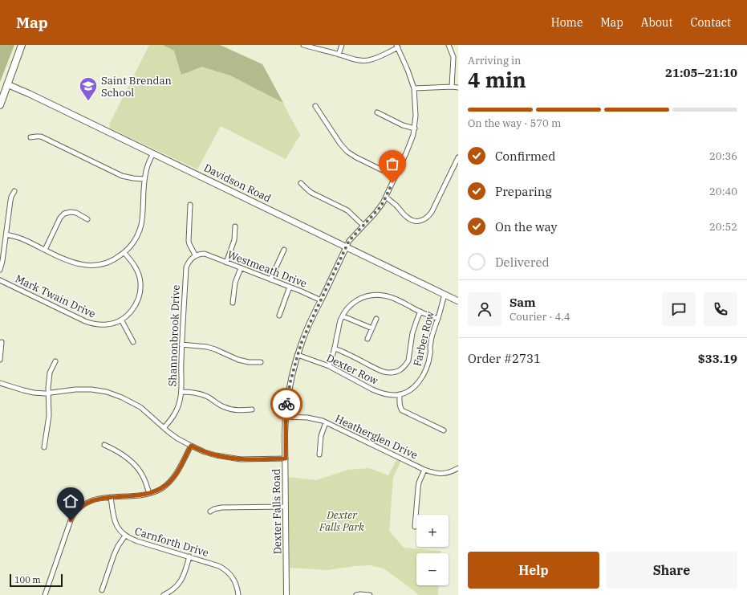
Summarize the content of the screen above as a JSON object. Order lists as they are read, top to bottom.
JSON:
{
  "streets": {
    "main road": ["Davidson Road"],
    "street": [
      "Westmeath Drive",
      "Mark Twain Drive",
      "Shannonbrook Drive",
      "Farber Row",
      "Dexter Row",
      "Heatherglen Drive",
      "Dexter Falls Road",
      "Carnforth Drive"
    ]
  },
  "crossings": [
    ["Davidson Road", "Farber Row"],
    ["Davidson Road", "Dexter Falls Road"],
    ["Westmeath Drive", "Shannonbrook Drive"],
    ["Westmeath Drive", "Dexter Falls Road"],
    ["Farber Row", "Dexter Row"],
    ["Dexter Row", "Dexter Falls Road"],
    ["Heatherglen Drive", "Dexter Falls Road"]
  ],
  "parks": ["Dexter Falls Park"],
  "places": {
    "school or university": ["Saint Brendan School"]
  },
  "scale_bar": "100 m",
  "page": {
    "header": "Map",
    "nav": [
      "Home",
      "Map",
      "About",
      "Contact"
    ],
    "heading": ["4 min", "Arriving in", "21:05–21:10"],
    "panel": [
      "Sam",
      "Courier · 4.4",
      "Order #2731",
      "$33.19"
    ],
    "bar": "On the way · 570 m",
    "list": [
      ["Confirmed", "20:36"],
      ["Preparing", "20:40"],
      ["On the way", "20:52"],
      "Delivered"
    ],
    "map_buttons": ["+", "−"],
    "buttons": ["Help", "Share"],
    "scale": "100 m"
  }
}
